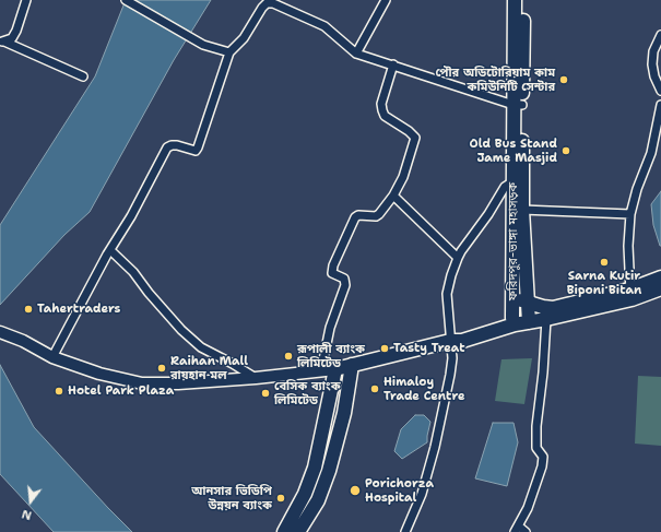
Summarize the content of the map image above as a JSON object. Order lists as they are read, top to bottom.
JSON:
{
  "streets": {
    "highway": ["ফরিদপুর-ভাঙ্গা মহাসড়ক"]
  },
  "places": [
    "পৌর অডিটোরিয়াম কাম কমিউনিটি সেন্টার",
    "Old Bus Stand Jame Masjid",
    "Sarna Kutir Biponi Bitan",
    "Tahertraders",
    "Tasty Treat",
    "রূপালী ব্যাংক লিমিটেড",
    "Raihan Mall রায়হান মল",
    "Himaloy Trade Centre",
    "Hotel Park Plaza",
    "বেসিক ব্যাংক লিমিটেড",
    "Porichorza Hospital",
    "আনসার ভিডিপি উন্নয়ন ব্যাংক"
  ],
  "north": "bottom"
}
